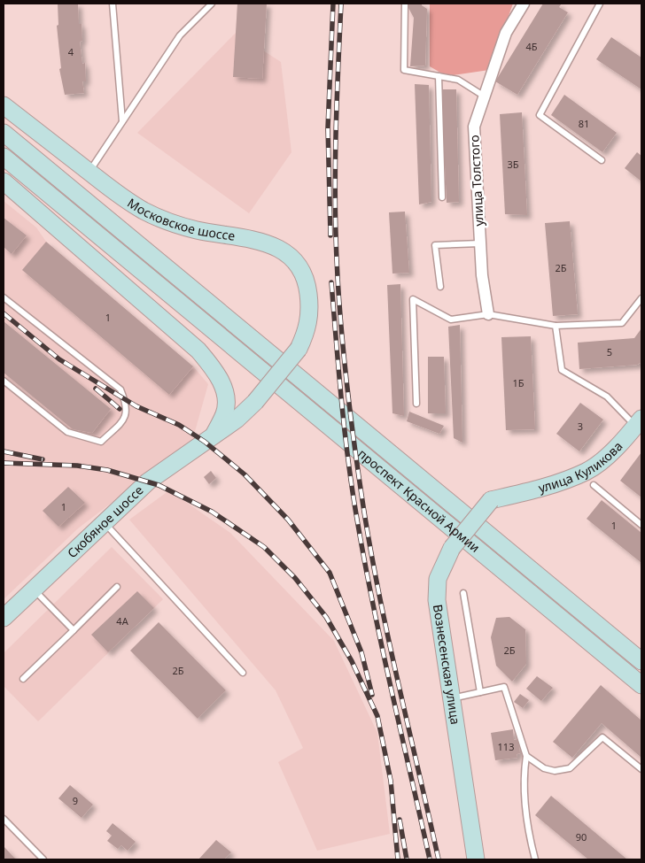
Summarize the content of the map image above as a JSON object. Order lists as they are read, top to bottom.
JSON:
{
  "streets": {
    "main road": [
      "Московское шоссе",
      "улица Куликова",
      "проспект Красной Армии",
      "Скобяное шоссе",
      "Вознесенская улица"
    ],
    "street": ["улица Толстого"]
  },
  "crossings": [
    ["Московское шоссе", "Скобяное шоссе"],
    ["улица Куликова", "Вознесенская улица"]
  ],
  "house_numbers": [
    "4Б",
    "4",
    "81",
    "3Б",
    "2Б",
    "1",
    "5",
    "1Б",
    "3",
    "1",
    "1",
    "4А",
    "2Б",
    "2Б",
    "113",
    "9",
    "90"
  ]
}
